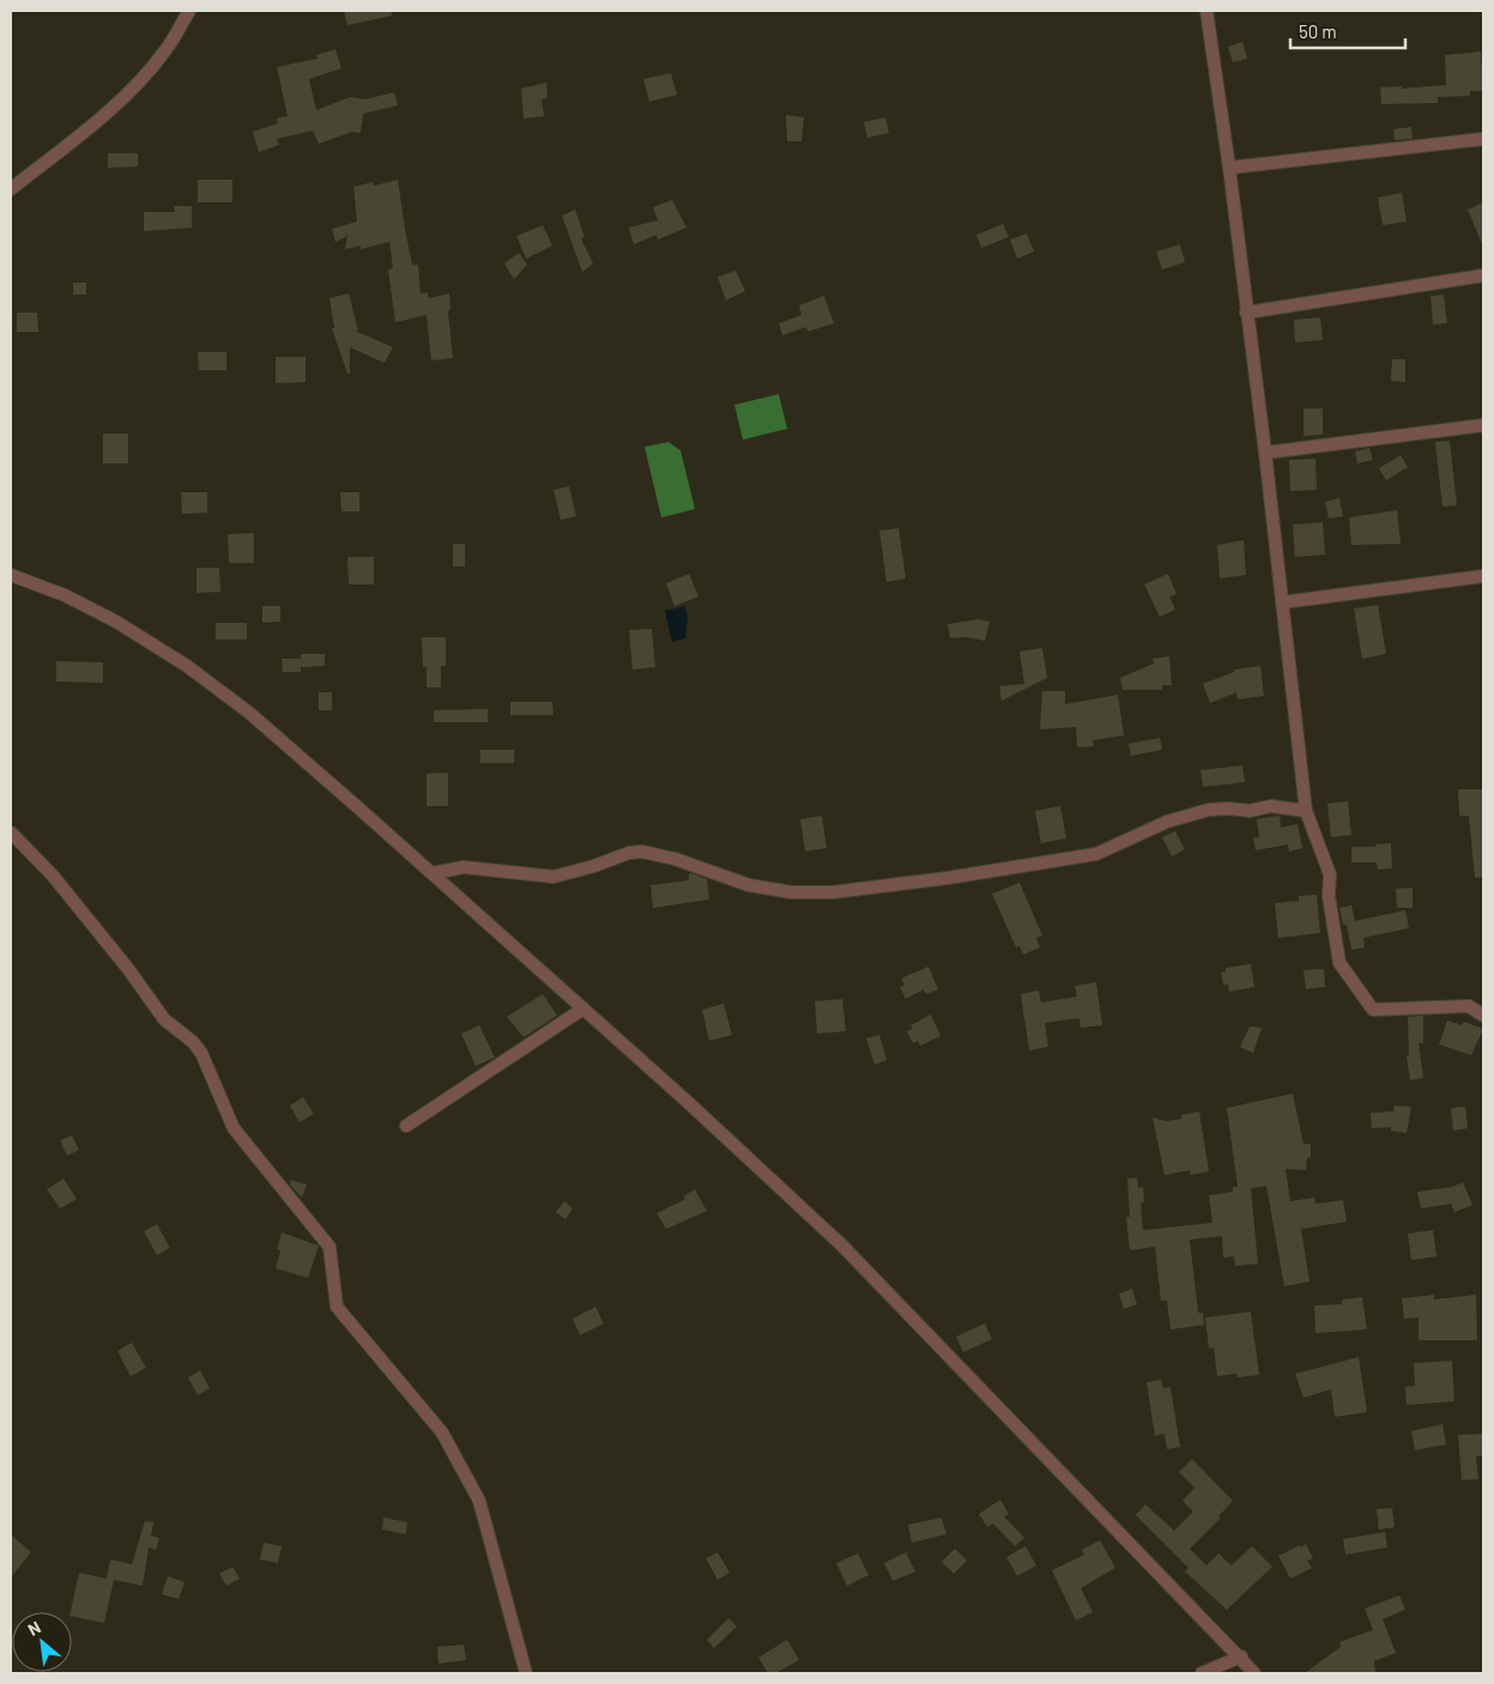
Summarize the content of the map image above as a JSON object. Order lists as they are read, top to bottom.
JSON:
{
  "scale_bar": "50 m",
  "north": "top left"
}
